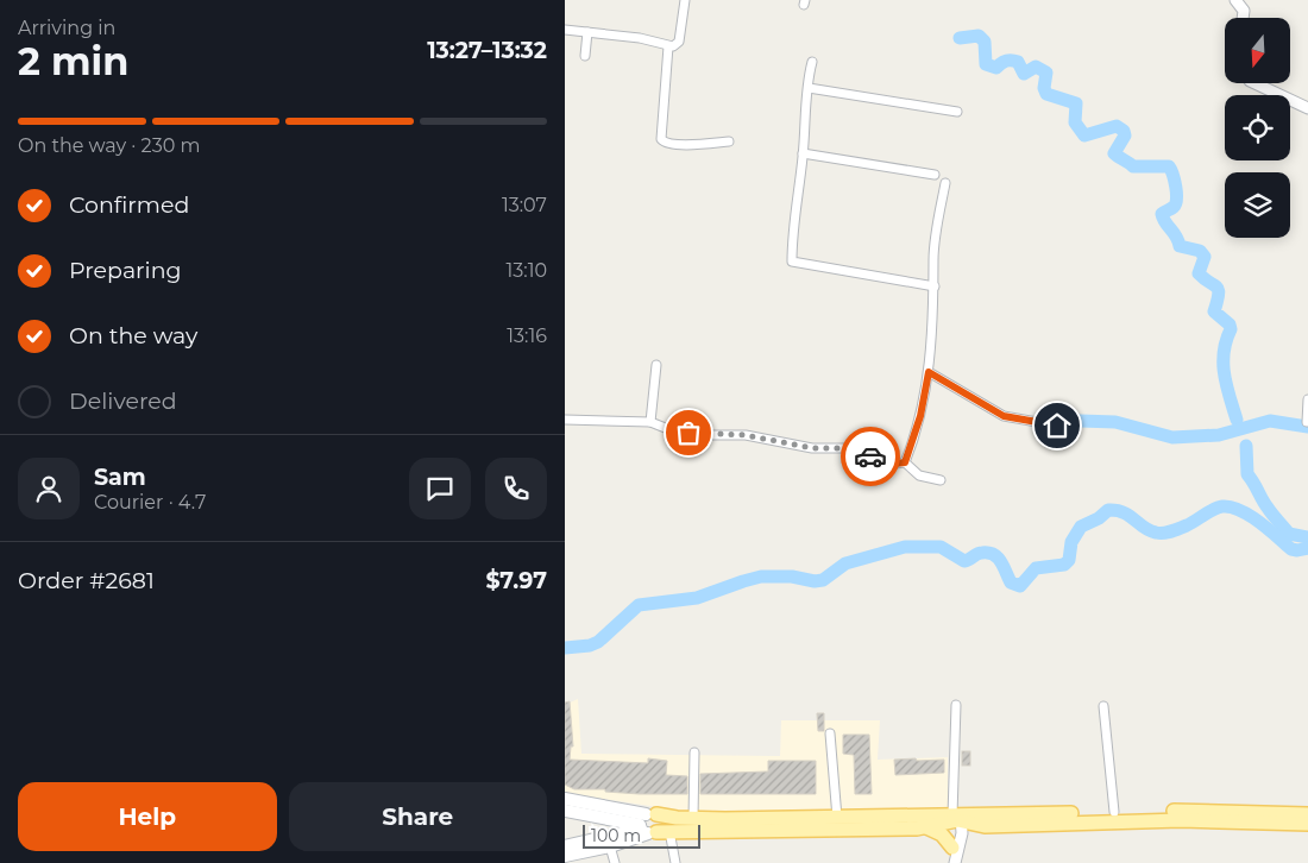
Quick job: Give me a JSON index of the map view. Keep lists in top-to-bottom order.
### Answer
{
  "scale_bar": "100 m",
  "north": "bottom",
  "page": {
    "heading": ["2 min", "Arriving in", "13:27–13:32"],
    "panel": [
      "Sam",
      "Courier · 4.7",
      "Order #2681",
      "$7.97"
    ],
    "bar": "On the way · 230 m",
    "list": [
      ["Confirmed", "13:07"],
      ["Preparing", "13:10"],
      ["On the way", "13:16"],
      "Delivered"
    ],
    "buttons": ["Help", "Share"],
    "scale": "100 m"
  }
}
